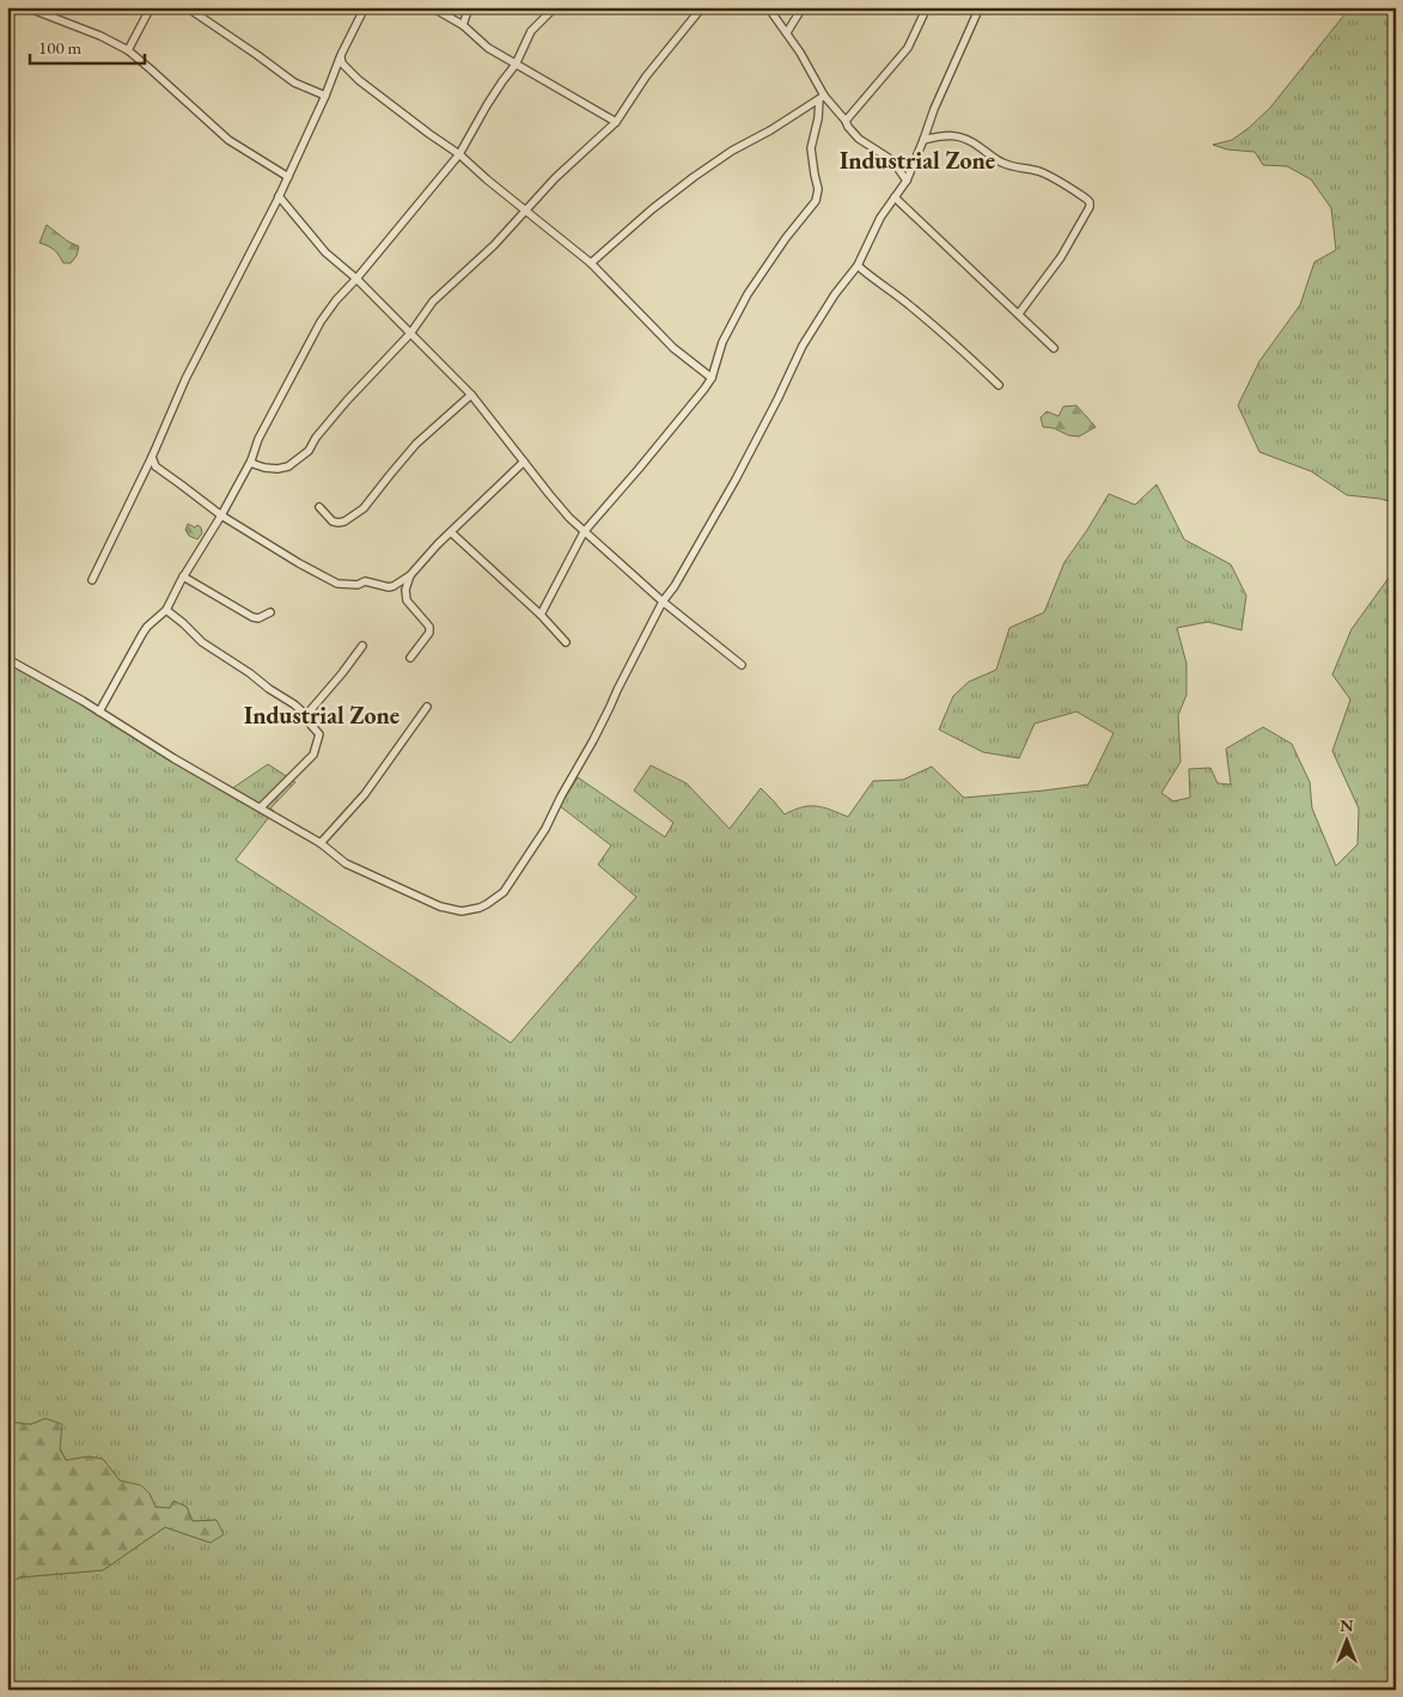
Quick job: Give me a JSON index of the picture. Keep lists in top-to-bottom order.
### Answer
{
  "districts": ["Industrial Zone", "Industrial Zone"],
  "scale_bar": "100 m",
  "north": "top"
}
